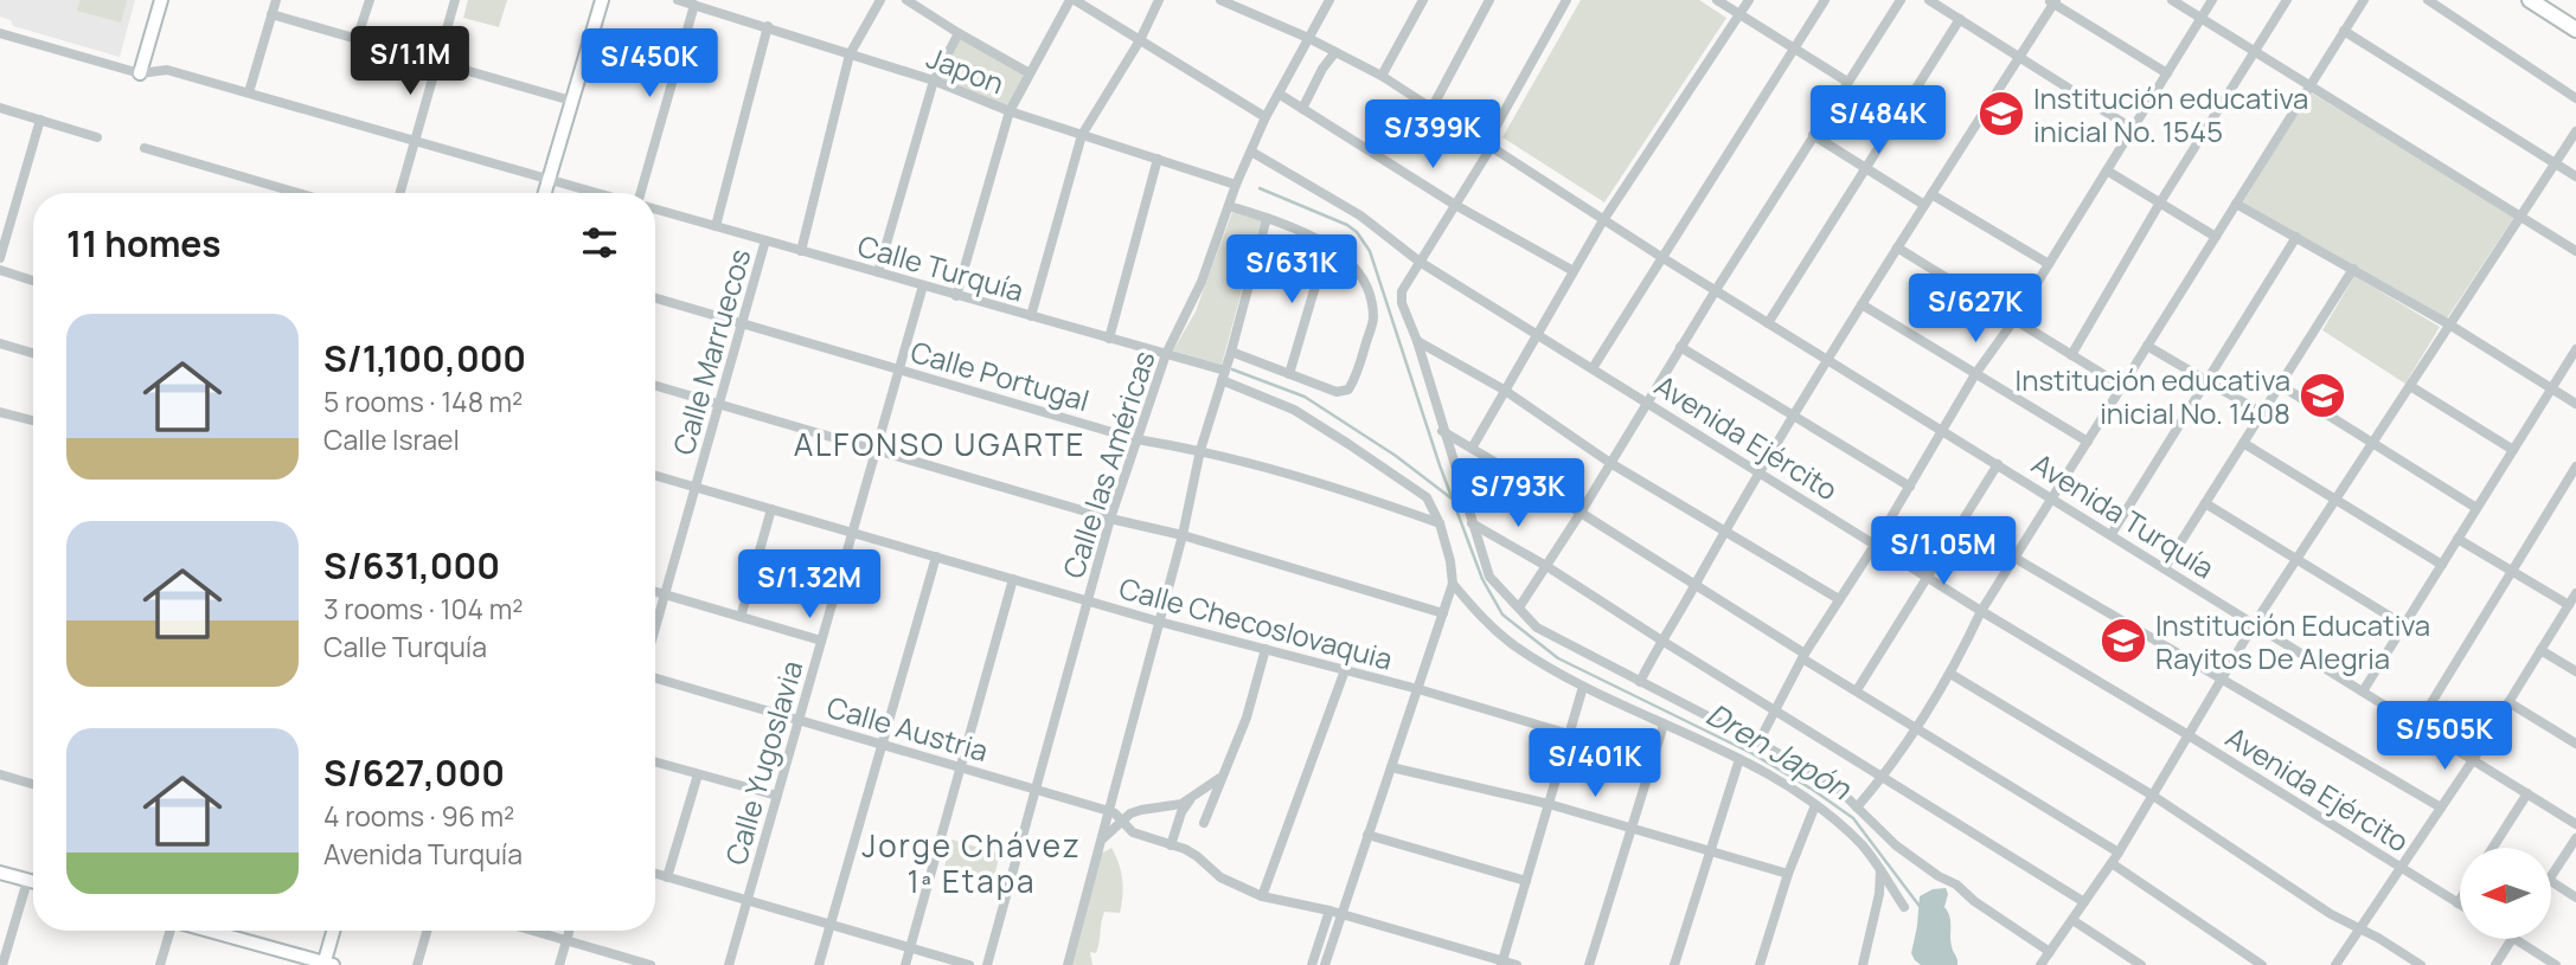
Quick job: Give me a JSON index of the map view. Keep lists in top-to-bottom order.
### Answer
{
  "streets": {
    "street": [
      "Japon",
      "Calle Turquía",
      "Calle Marruecos",
      "Calle Portugal",
      "Avenida Ejército",
      "Calle las Américas",
      "Avenida Turquía",
      "Calle Checoslovaquia",
      "Calle Austria",
      "Calle Yugoslavia"
    ]
  },
  "crossings": [
    ["Japon", "Calle las Américas"],
    ["Calle Turquía", "Calle Marruecos"],
    ["Calle Turquía", "Calle Portugal"],
    ["Calle Turquía", "Calle las Américas"],
    ["Calle Turquía", "Calle Yugoslavia"],
    ["Calle Marruecos", "Calle Portugal"],
    ["Calle Marruecos", "Calle Checoslovaquia"],
    ["Calle Portugal", "Calle las Américas"],
    ["Calle Portugal", "Calle Yugoslavia"],
    ["Avenida Ejército", "Calle las Américas"],
    ["Calle las Américas", "Avenida Turquía"],
    ["Calle las Américas", "Calle Checoslovaquia"],
    ["Calle las Américas", "Calle Austria"],
    ["Calle Checoslovaquia", "Calle Yugoslavia"],
    ["Calle Austria", "Calle Yugoslavia"]
  ],
  "districts": ["ALFONSO UGARTE", "Jorge Chávez 1ª Etapa"],
  "water": ["Dren Japón"],
  "places": {
    "school or university": ["Institución educativa inicial No. 1545", "Institución educativa inicial No. 1408", "Institución Educativa Rayitos De Alegria"]
  },
  "north": "left",
  "page": {
    "price": [
      "S/1.1M",
      "S/450K",
      "S/484K",
      "S/399K",
      "S/631K",
      "S/627K",
      "S/793K",
      "S/1.05M",
      "S/1.32M",
      "S/505K",
      "S/401K"
    ],
    "heading": "11 homes",
    "list": [
      {
        "name": "S/1,100,000",
        "note": "5 rooms · 148 m² · Calle Israel"
      },
      {
        "name": "S/631,000",
        "note": "3 rooms · 104 m² · Calle Turquía"
      },
      {
        "name": "S/627,000",
        "note": "4 rooms · 96 m² · Avenida Turquía"
      }
    ]
  }
}
